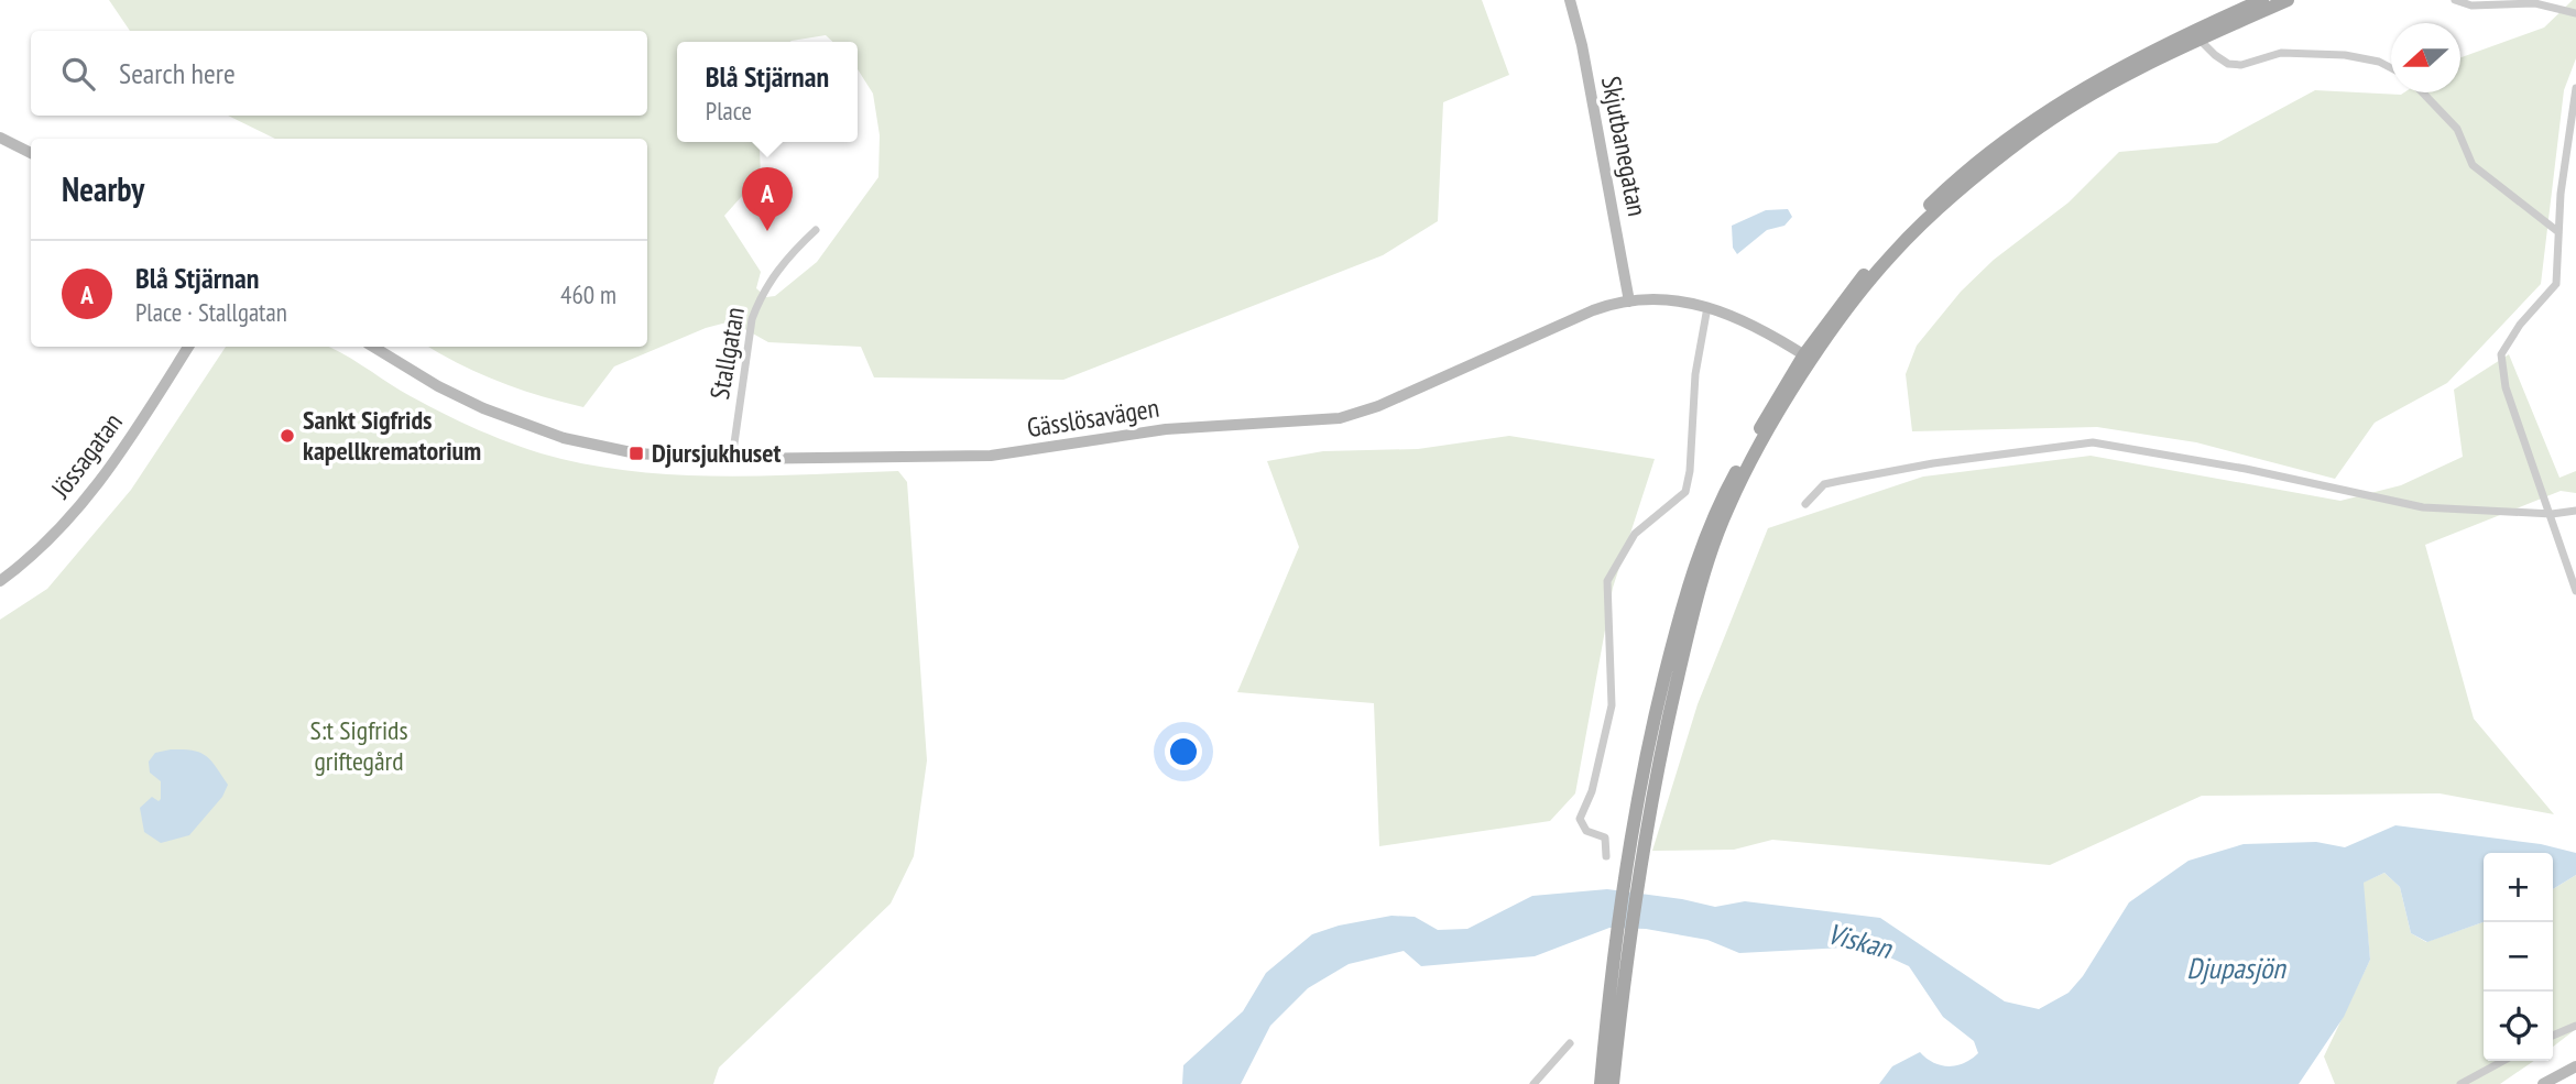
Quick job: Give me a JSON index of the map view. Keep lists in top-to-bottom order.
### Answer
{
  "streets": {
    "street": [
      "Skjutbanegatan",
      "Stallgatan",
      "Gässlösavägen",
      "Jössagatan"
    ]
  },
  "crossings": [
    ["Skjutbanegatan", "Gässlösavägen"],
    ["Stallgatan", "Gässlösavägen"]
  ],
  "water": ["Viskan", "Djupasjön"],
  "parks": ["S:t Sigfrids griftegård"],
  "places": {
    "other": ["Sankt Sigfrids kapellkrematorium"],
    "transit": ["Djursjukhuset"]
  },
  "north": "left",
  "page": {
    "search": "Search here",
    "popup": ["Blå Stjärnan", "Place"],
    "heading": "Nearby",
    "pins": "A",
    "list": [
      {
        "mark": "A",
        "name": "Blå Stjärnan",
        "note": "Place · Stallgatan",
        "value": "460 m"
      }
    ],
    "map_buttons": ["+", "−"]
  }
}
